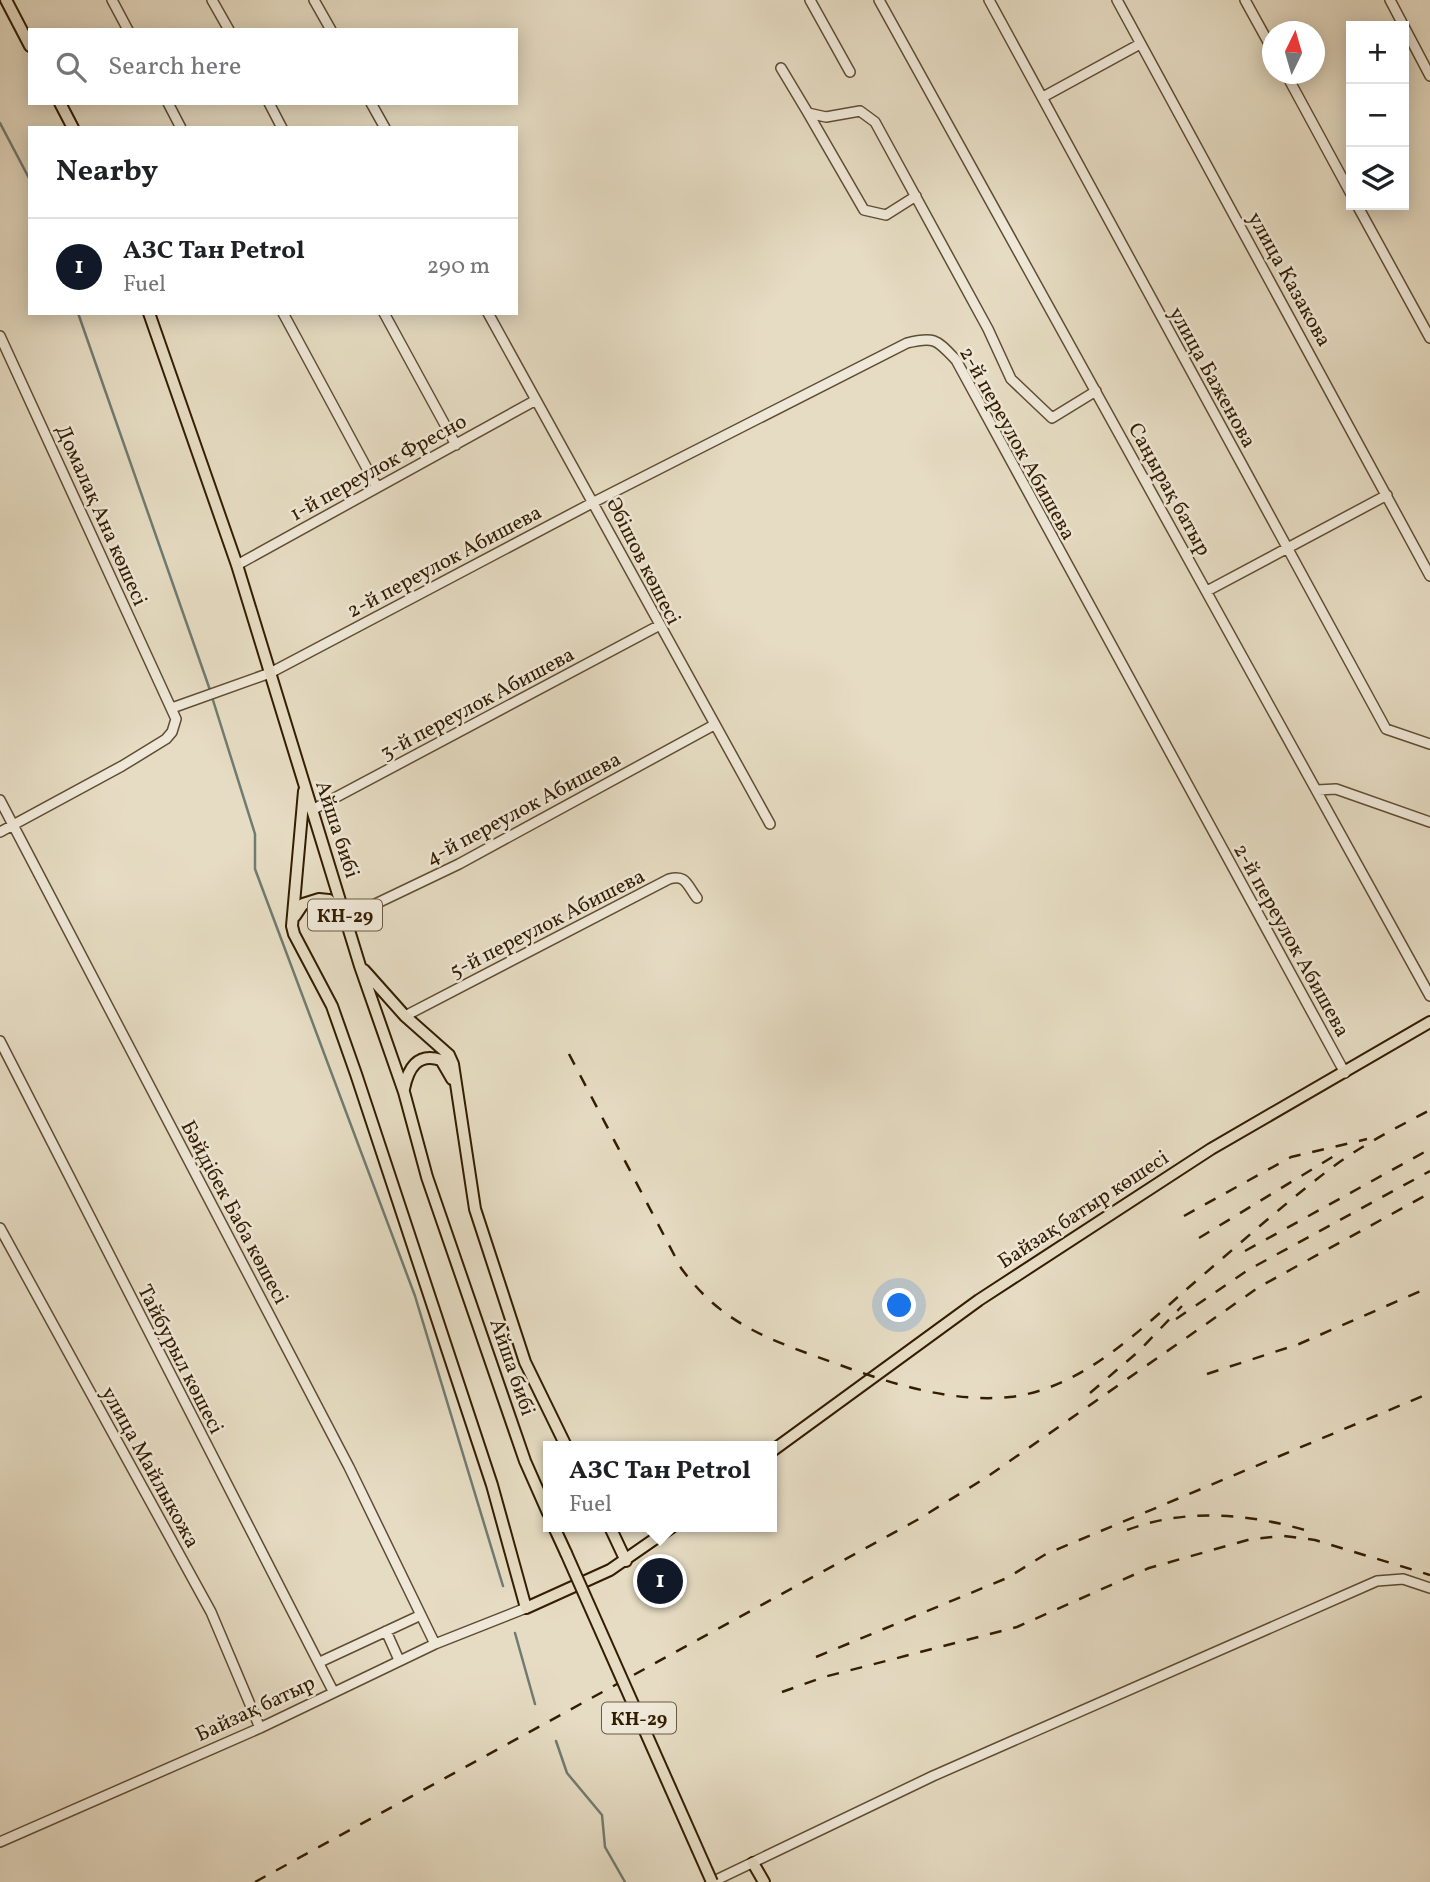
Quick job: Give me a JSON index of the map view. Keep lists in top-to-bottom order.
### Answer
{
  "streets": {
    "main road": ["Айша бибі", "КН-29", "Байзақ батыр көшесі"],
    "street": [
      "улица Казакова",
      "улица Баженова",
      "2-й переулок Абишева",
      "1-й переулок Фресно",
      "Саңырақ батыр",
      "Домалақ Ана көшесі",
      "Әбішов көшесі",
      "3-й переулок Абишева",
      "4-й переулок Абишева",
      "5-й переулок Абишева",
      "Бәйдібек Баба көшесі",
      "Тайбурыл көшесі",
      "улица Майлыкожа",
      "Байзақ батыр"
    ]
  },
  "crossings": [
    ["2-й переулок Абишева", "Домалақ Ана көшесі"],
    ["2-й переулок Абишева", "Әбішов көшесі"],
    ["2-й переулок Абишева", "Айша бибі"],
    ["2-й переулок Абишева", "Байзақ батыр көшесі"],
    ["1-й переулок Фресно", "Әбішов көшесі"],
    ["1-й переулок Фресно", "Айша бибі"],
    ["Әбішов көшесі", "3-й переулок Абишева"],
    ["Әбішов көшесі", "4-й переулок Абишева"],
    ["3-й переулок Абишева", "Айша бибі"],
    ["4-й переулок Абишева", "Айша бибі"],
    ["Бәйдібек Баба көшесі", "Байзақ батыр"],
    ["Тайбурыл көшесі", "Байзақ батыр"],
    ["улица Майлыкожа", "Байзақ батыр"]
  ],
  "north": "top",
  "page": {
    "map_buttons": ["+", "−"],
    "search": "Search here",
    "heading": "Nearby",
    "list": [
      {
        "mark": "1",
        "name": "АЗС Тан Petrol",
        "note": "Fuel",
        "value": "290 m"
      }
    ],
    "popup": ["АЗС Тан Petrol", "Fuel"],
    "pins": "1"
  }
}
